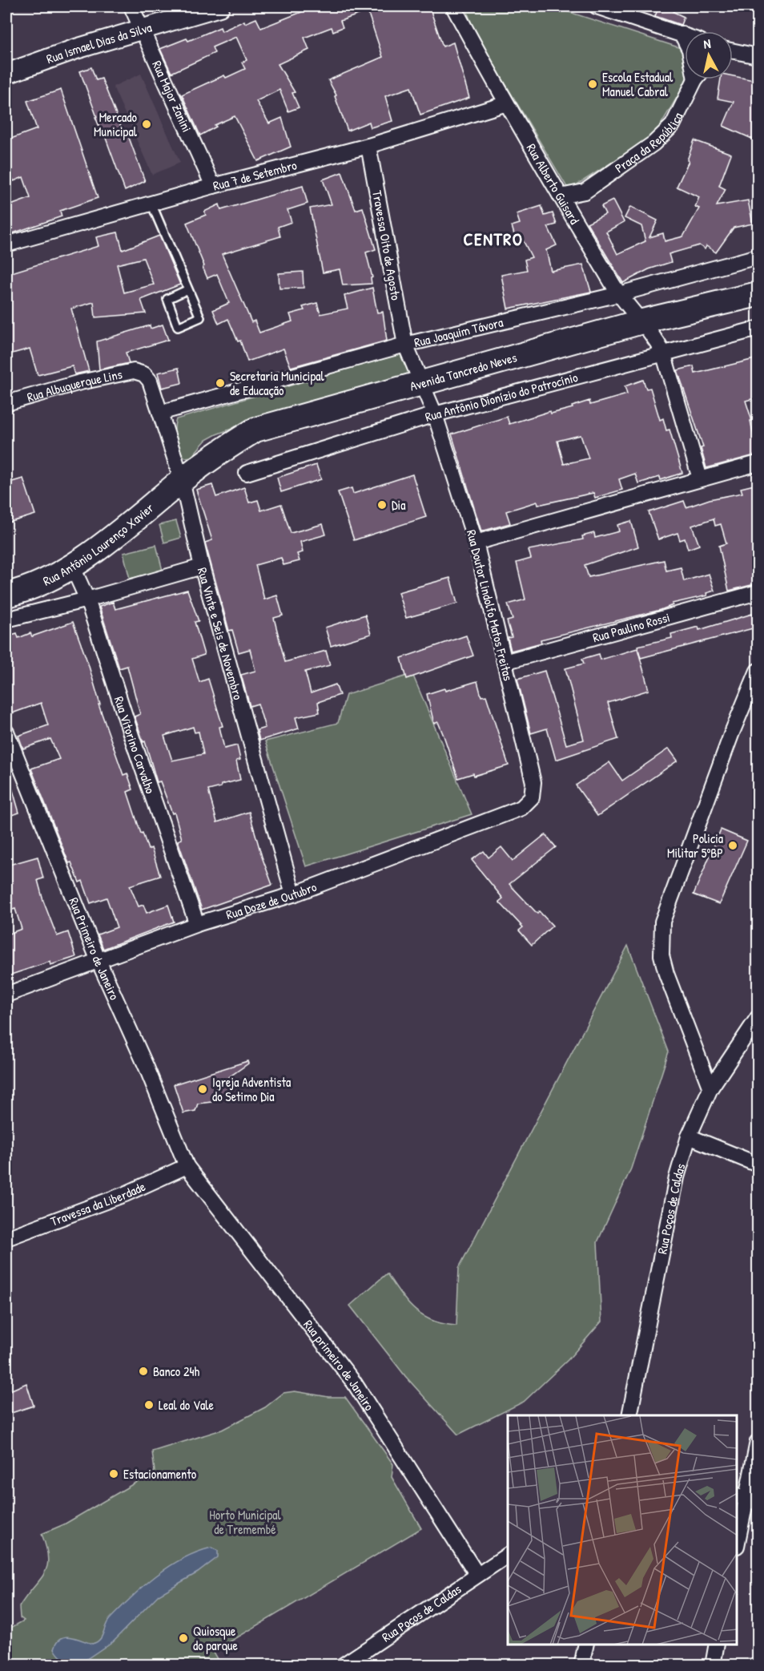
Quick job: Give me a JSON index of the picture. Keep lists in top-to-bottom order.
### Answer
{
  "streets": {
    "main road": ["Avenida Tancredo Neves", "Rua Antônio Lourenço Xavier"],
    "street": [
      "Rua Ismael Dias da Silva",
      "Rua Major Zanini",
      "Praça da República",
      "Rua 7 de Setembro",
      "Rua Alberto Guisard",
      "Travessa Oito de Agosto",
      "Rua Joaquim Távora",
      "Rua Albuquerque Lins",
      "Rua Antônio Dionízio do Patrocínio",
      "Rua Doutor Lindolfo Matos Freitas",
      "Rua Paulino Rossi",
      "Rua Vinte e Seis de Novembro",
      "Rua Vitorino Carvalho",
      "Rua Doze de Outubro",
      "Rua Primeiro de Janeiro",
      "Travessa da Liberdade",
      "Rua Poços de Caldas",
      "Rua primeiro de Janeiro"
    ]
  },
  "crossings": [
    ["Rua Ismael Dias da Silva", "Rua Major Zanini"],
    ["Rua Major Zanini", "Rua 7 de Setembro"],
    ["Praça da República", "Rua Alberto Guisard"],
    ["Rua 7 de Setembro", "Rua Alberto Guisard"],
    ["Rua 7 de Setembro", "Travessa Oito de Agosto"],
    ["Rua Alberto Guisard", "Rua Joaquim Távora"],
    ["Rua Alberto Guisard", "Avenida Tancredo Neves"],
    ["Rua Alberto Guisard", "Rua Antônio Dionízio do Patrocínio"],
    ["Travessa Oito de Agosto", "Rua Joaquim Távora"],
    ["Travessa Oito de Agosto", "Avenida Tancredo Neves"],
    ["Travessa Oito de Agosto", "Rua Doutor Lindolfo Matos Freitas"],
    ["Rua Joaquim Távora", "Rua Vinte e Seis de Novembro"],
    ["Avenida Tancredo Neves", "Rua Antônio Lourenço Xavier"],
    ["Avenida Tancredo Neves", "Rua Doutor Lindolfo Matos Freitas"],
    ["Avenida Tancredo Neves", "Rua Vinte e Seis de Novembro"],
    ["Rua Albuquerque Lins", "Rua Vinte e Seis de Novembro"],
    ["Rua Antônio Dionízio do Patrocínio", "Rua Doutor Lindolfo Matos Freitas"],
    ["Rua Antônio Lourenço Xavier", "Rua Vinte e Seis de Novembro"],
    ["Rua Antônio Lourenço Xavier", "Rua Vitorino Carvalho"],
    ["Rua Doutor Lindolfo Matos Freitas", "Rua Paulino Rossi"],
    ["Rua Doutor Lindolfo Matos Freitas", "Rua Doze de Outubro"],
    ["Rua Vinte e Seis de Novembro", "Rua Doze de Outubro"],
    ["Rua Vitorino Carvalho", "Rua Doze de Outubro"],
    ["Rua Doze de Outubro", "Rua Primeiro de Janeiro"],
    ["Rua Primeiro de Janeiro", "Travessa da Liberdade"],
    ["Rua Primeiro de Janeiro", "Rua primeiro de Janeiro"],
    ["Travessa da Liberdade", "Rua primeiro de Janeiro"],
    ["Rua Poços de Caldas", "Rua primeiro de Janeiro"]
  ],
  "districts": ["CENTRO"],
  "parks": ["Horto Municipal de Tremembé"],
  "places": [
    "Escola Estadual Manuel Cabral",
    "Mercado Municipal",
    "Secretaria Municipal de Educação",
    "Dia",
    "Policia Militar 5ºBP",
    "Igreja Adventista do Setimo Dia",
    "Banco 24h",
    "Leal do Vale",
    "Estacionamento",
    "Quiosque do parque"
  ],
  "north": "top"
}
